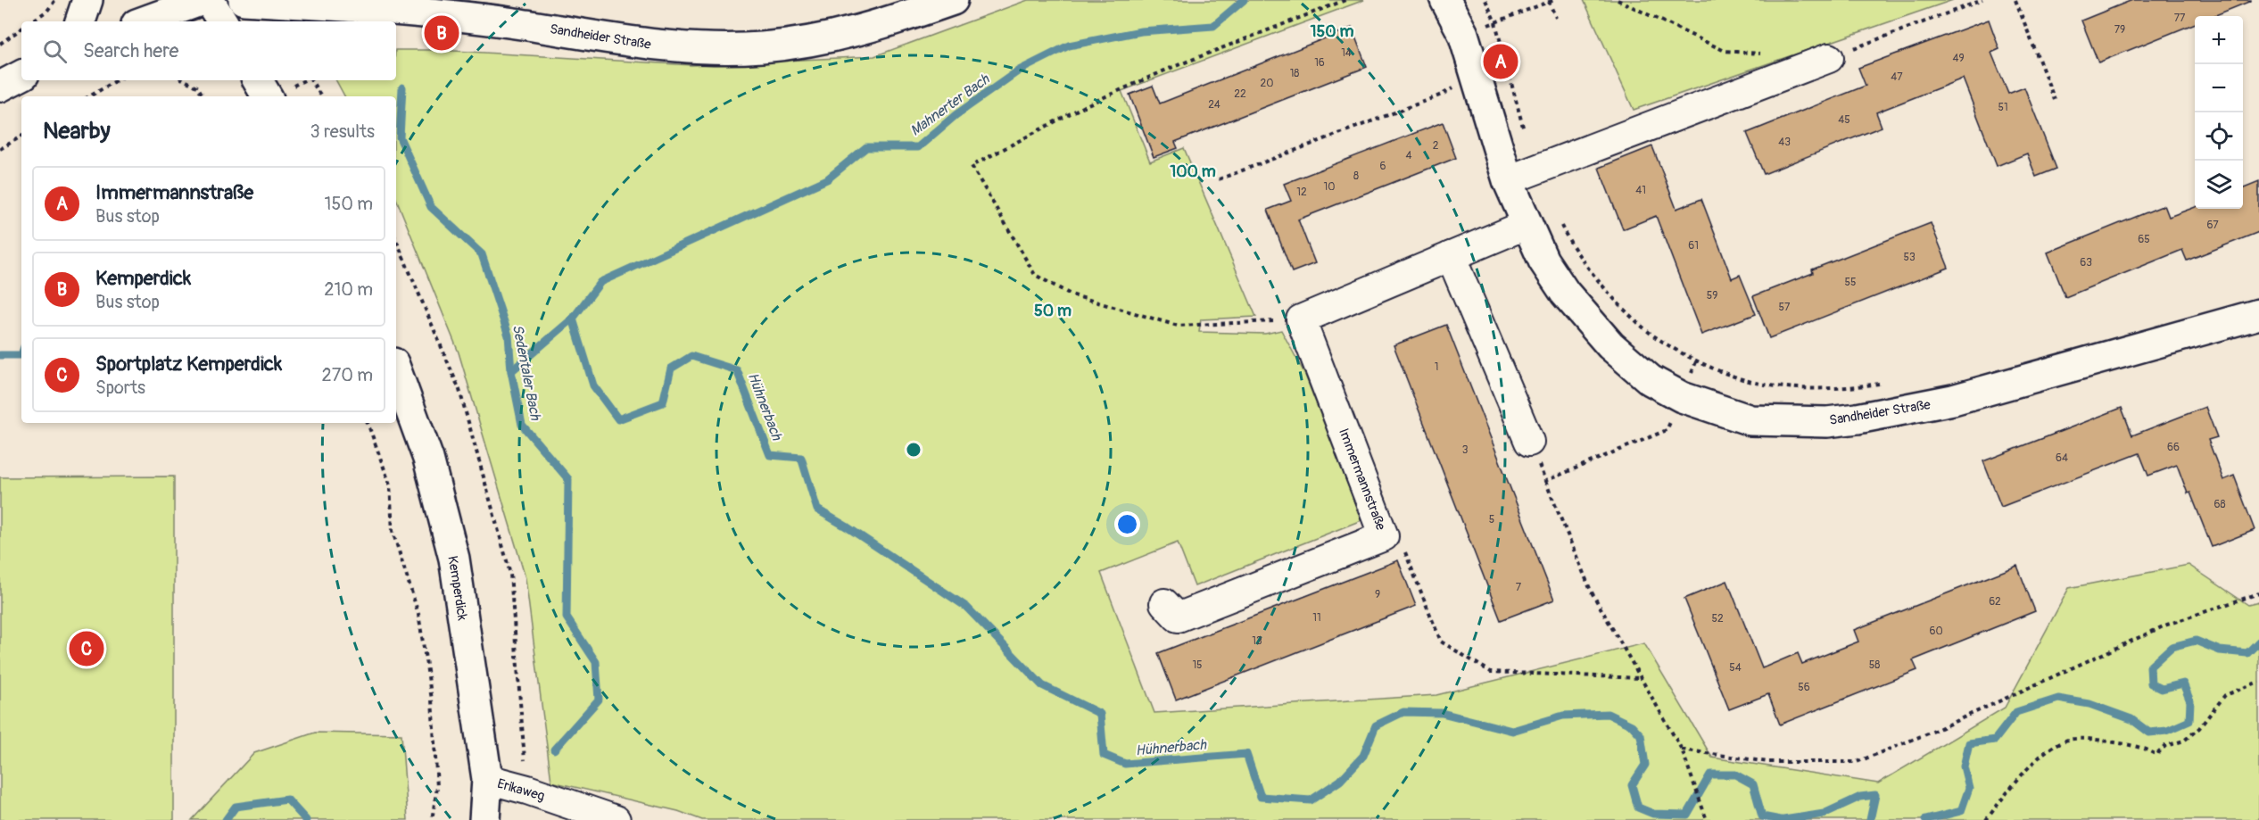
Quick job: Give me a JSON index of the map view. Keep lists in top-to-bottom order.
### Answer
{
  "streets": {
    "street": [
      "Sandheider Straße",
      "Immermannstraße",
      "Kemperdick",
      "Erikaweg"
    ]
  },
  "crossings": [
    ["Kemperdick", "Erikaweg"]
  ],
  "water": ["Mahnerter Bach", "Sedentaler Bach", "Hühnerbach"],
  "house_numbers": [
    "77",
    "79",
    "14",
    "49",
    "16",
    "18",
    "47",
    "20",
    "22",
    "24",
    "51",
    "45",
    "43",
    "2",
    "4",
    "6",
    "8",
    "10",
    "41",
    "12",
    "67",
    "65",
    "61",
    "53",
    "63",
    "55",
    "59",
    "57",
    "1",
    "66",
    "3",
    "64",
    "68",
    "5",
    "7",
    "9",
    "62",
    "11",
    "52",
    "60",
    "13",
    "15",
    "58",
    "54",
    "56"
  ],
  "page": {
    "pins": ["B", "A", "C"],
    "map_buttons": ["+", "−"],
    "search": "Search here",
    "heading": ["Nearby", "3 results"],
    "list": [
      {
        "mark": "A",
        "name": "Immermannstraße",
        "note": "Bus stop",
        "value": "150 m"
      },
      {
        "mark": "B",
        "name": "Kemperdick",
        "note": "Bus stop",
        "value": "210 m"
      },
      {
        "mark": "C",
        "name": "Sportplatz Kemperdick",
        "note": "Sports",
        "value": "270 m"
      }
    ]
  },
  "rings": ["150 m", "100 m", "50 m"]
}
